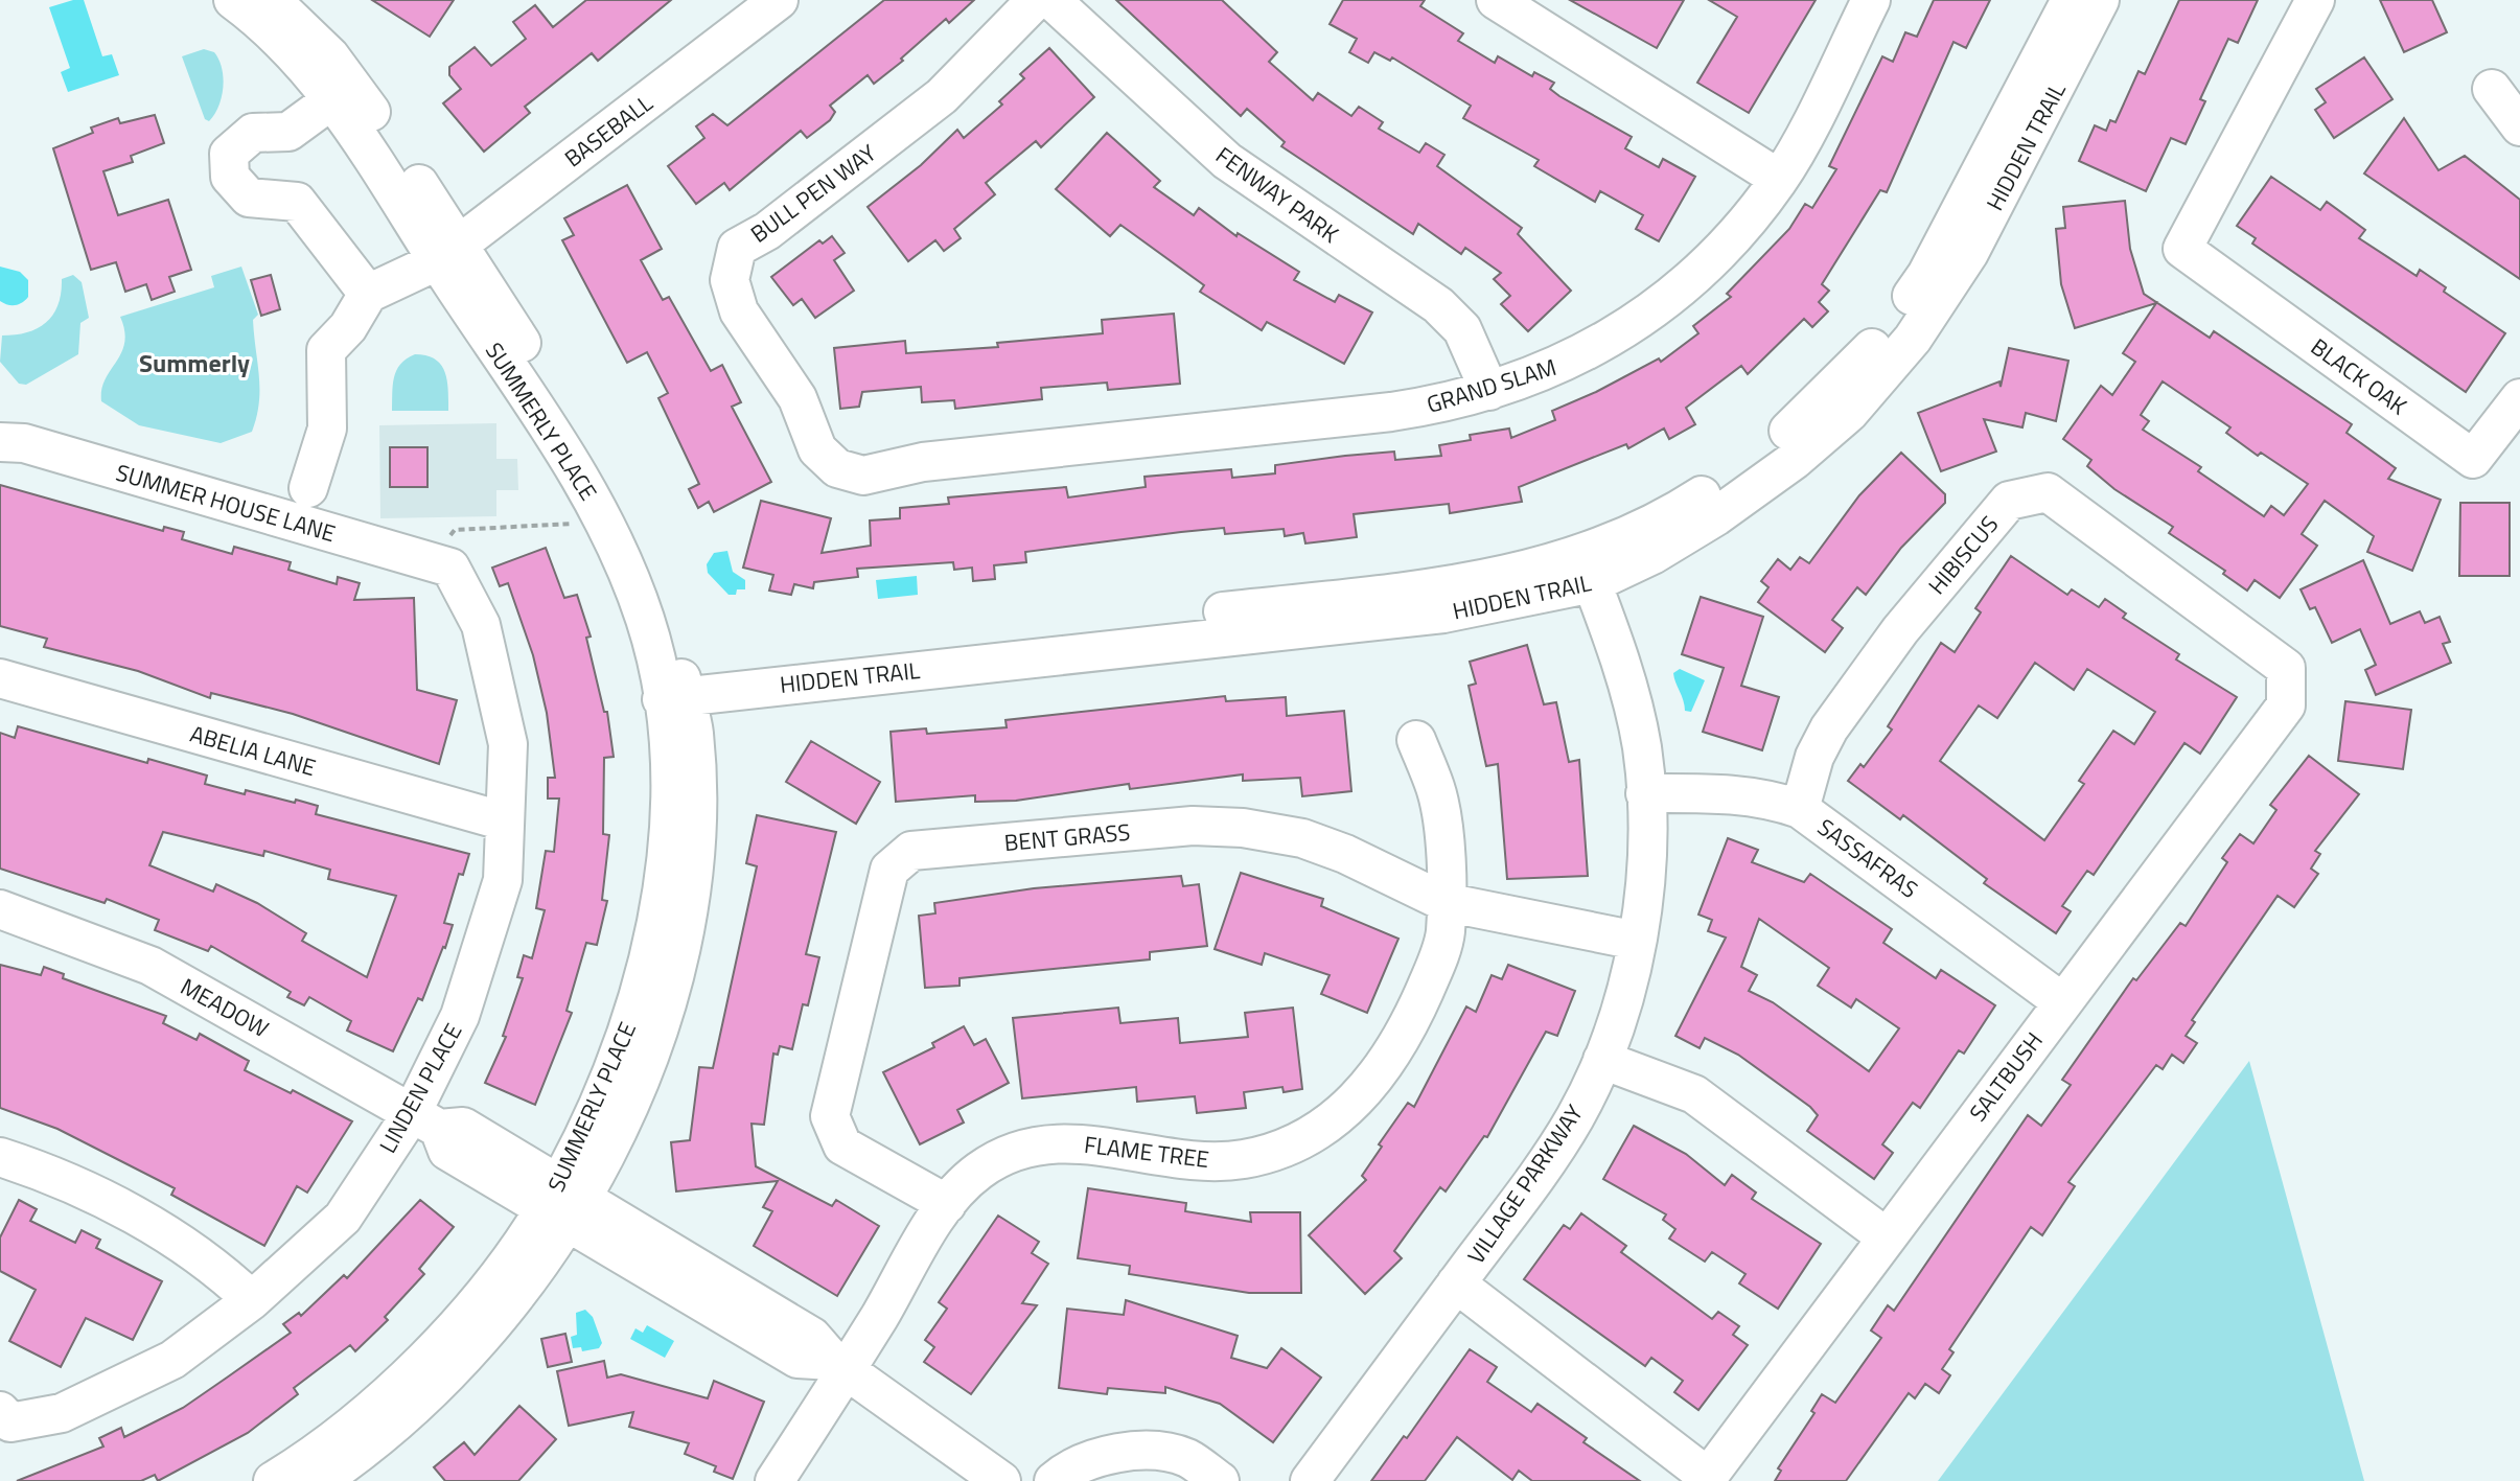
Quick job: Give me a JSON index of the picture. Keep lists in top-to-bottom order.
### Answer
{
  "streets": {
    "street": [
      "BASEBALL",
      "HIDDEN TRAIL",
      "BULL PEN WAY",
      "FENWAY PARK",
      "BLACK OAK",
      "GRAND SLAM",
      "SUMMERLY PLACE",
      "SUMMER HOUSE LANE",
      "HIBISCUS",
      "ABELIA LANE",
      "BENT GRASS",
      "SASSAFRAS",
      "MEADOW",
      "SALTBUSH",
      "LINDEN PLACE",
      "FLAME TREE",
      "VILLAGE PARKWAY"
    ]
  },
  "crossings": [
    ["BASEBALL", "SUMMERLY PLACE"],
    ["HIDDEN TRAIL", "SUMMERLY PLACE"],
    ["HIDDEN TRAIL", "VILLAGE PARKWAY"],
    ["BULL PEN WAY", "GRAND SLAM"],
    ["FENWAY PARK", "GRAND SLAM"],
    ["SUMMERLY PLACE", "MEADOW"],
    ["SUMMER HOUSE LANE", "LINDEN PLACE"],
    ["HIBISCUS", "SASSAFRAS"],
    ["HIBISCUS", "SALTBUSH"],
    ["ABELIA LANE", "LINDEN PLACE"],
    ["BENT GRASS", "FLAME TREE"],
    ["BENT GRASS", "VILLAGE PARKWAY"],
    ["SASSAFRAS", "SALTBUSH"],
    ["SASSAFRAS", "VILLAGE PARKWAY"],
    ["MEADOW", "LINDEN PLACE"],
    ["MEADOW", "FLAME TREE"]
  ],
  "districts": ["Summerly"]
}
